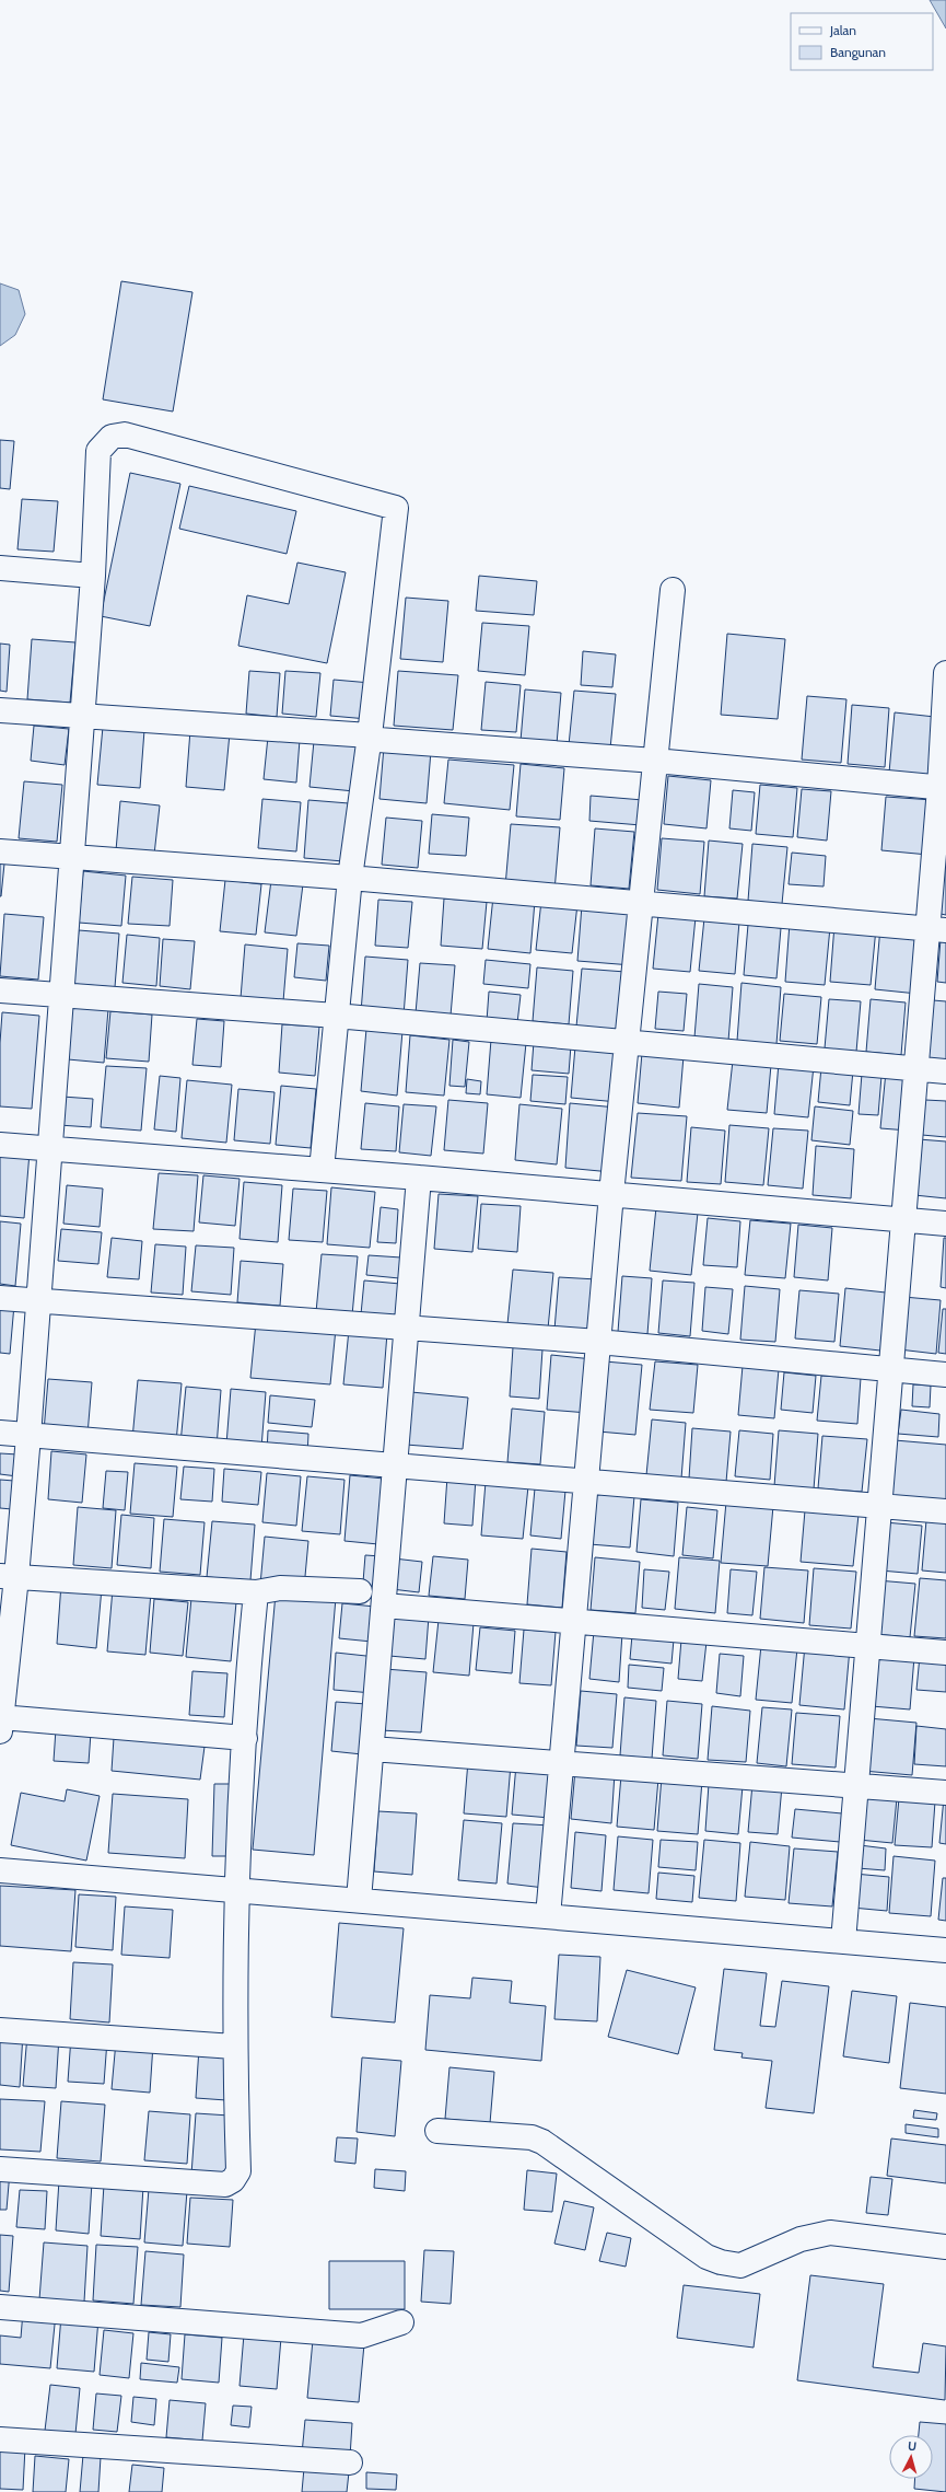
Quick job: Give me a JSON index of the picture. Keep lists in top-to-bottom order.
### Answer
{
  "legend": ["Jalan", "Bangunan"],
  "north": "top"
}
